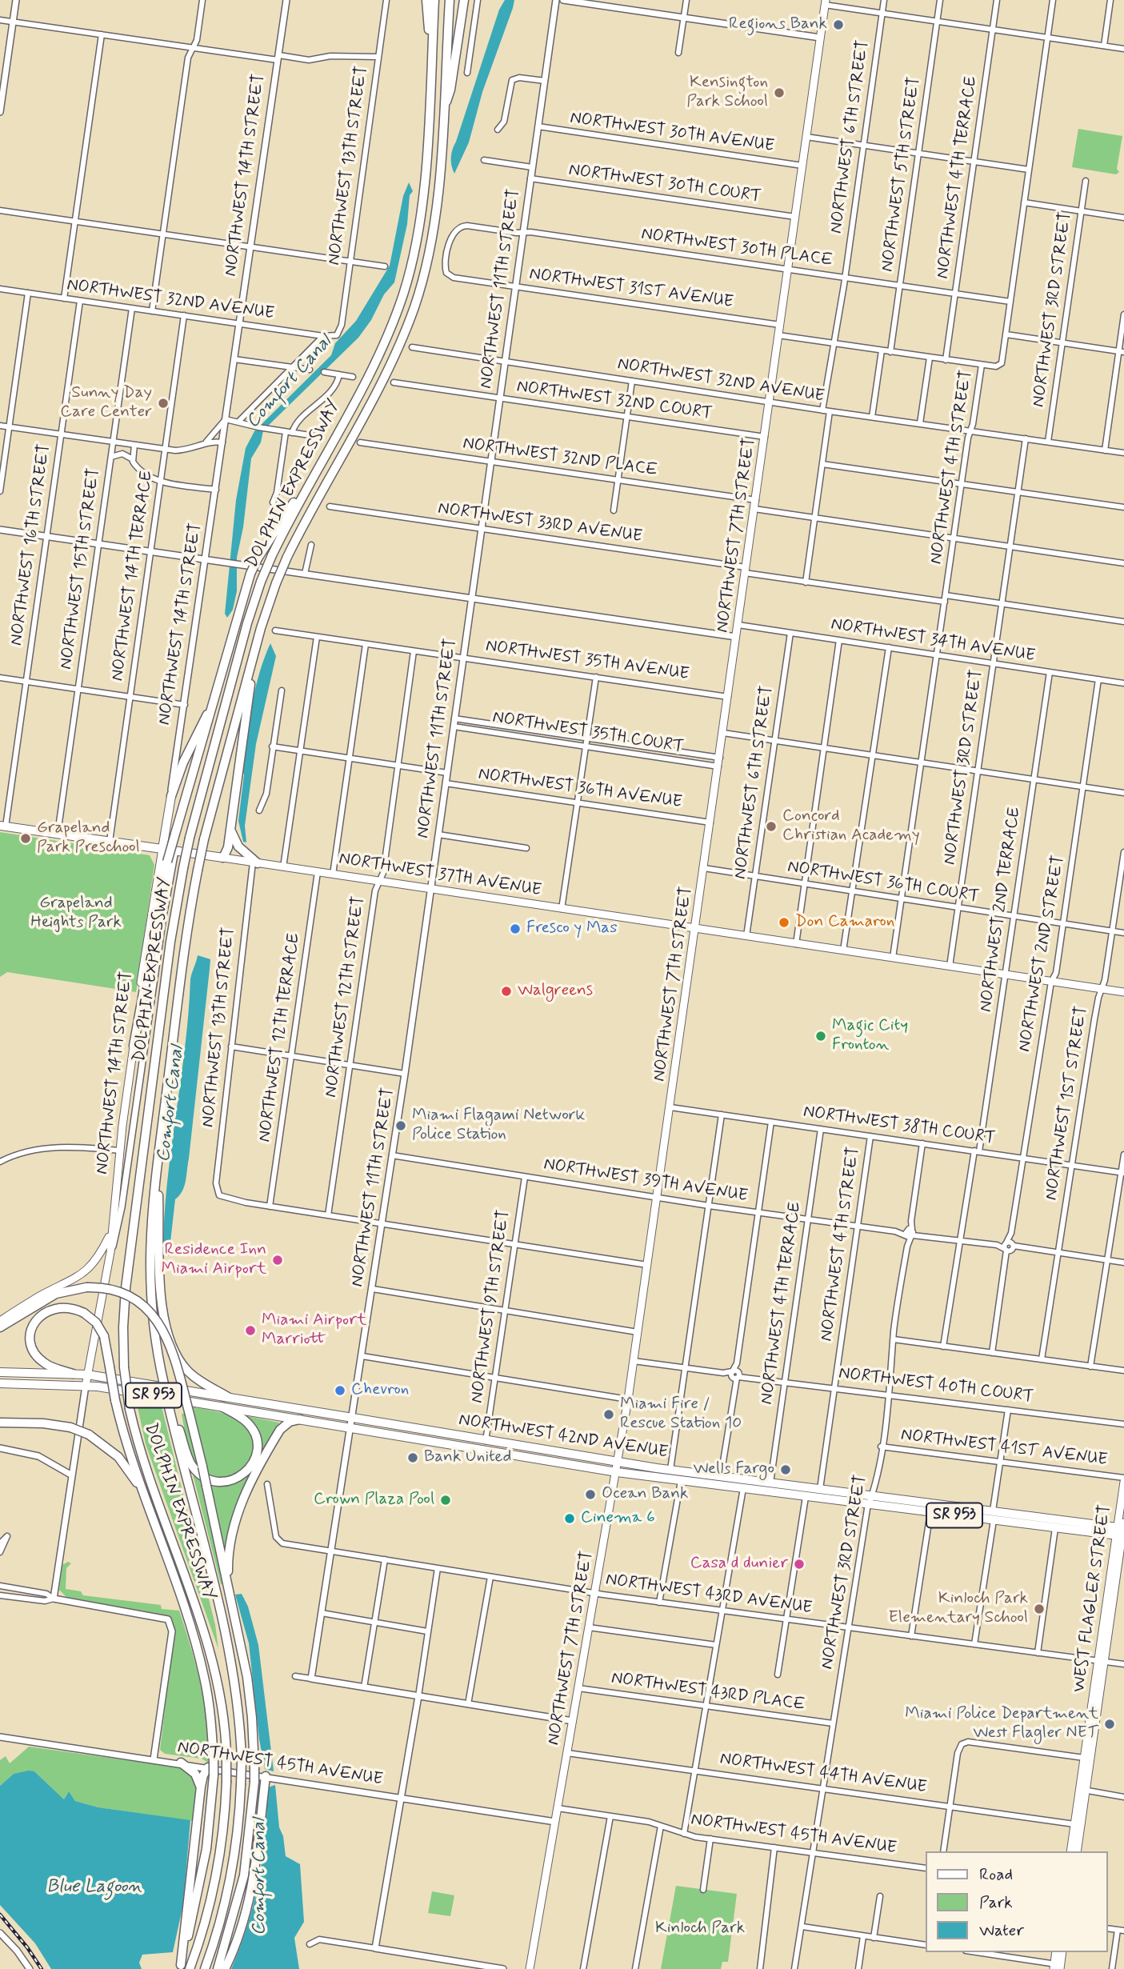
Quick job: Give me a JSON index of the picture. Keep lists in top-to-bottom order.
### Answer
{
  "streets": {
    "highway": ["DOLPHIN EXPRESSWAY"],
    "main road": [
      "NORTHWEST 14TH STREET",
      "NORTHWEST 7TH STREET",
      "NORTHWEST 37TH AVENUE",
      "SR 953",
      "NORTHWEST 42ND AVENUE",
      "WEST FLAGLER STREET"
    ],
    "street": [
      "NORTHWEST 30TH AVENUE",
      "NORTHWEST 6TH STREET",
      "NORTHWEST 13TH STREET",
      "NORTHWEST 5TH STREET",
      "NORTHWEST 4TH TERRACE",
      "NORTHWEST 30TH COURT",
      "NORTHWEST 30TH PLACE",
      "NORTHWEST 11TH STREET",
      "NORTHWEST 31ST AVENUE",
      "NORTHWEST 32ND AVENUE",
      "NORTHWEST 3RD STREET",
      "NORTHWEST 32ND COURT",
      "NORTHWEST 32ND PLACE",
      "NORTHWEST 4TH STREET",
      "NORTHWEST 33RD AVENUE",
      "NORTHWEST 16TH STREET",
      "NORTHWEST 15TH STREET",
      "NORTHWEST 14TH TERRACE",
      "NORTHWEST 34TH AVENUE",
      "NORTHWEST 35TH AVENUE",
      "NORTHWEST 35TH COURT",
      "NORTHWEST 36TH AVENUE",
      "NORTHWEST 36TH COURT",
      "NORTHWEST 2ND TERRACE",
      "NORTHWEST 2ND STREET",
      "NORTHWEST 12TH STREET",
      "NORTHWEST 12TH TERRACE",
      "NORTHWEST 1ST STREET",
      "NORTHWEST 38TH COURT",
      "NORTHWEST 39TH AVENUE",
      "NORTHWEST 9TH STREET",
      "NORTHWEST 40TH COURT",
      "NORTHWEST 41ST AVENUE",
      "NORTHWEST 43RD AVENUE",
      "NORTHWEST 43RD PLACE",
      "NORTHWEST 45TH AVENUE",
      "NORTHWEST 44TH AVENUE"
    ]
  },
  "crossings": [
    ["NORTHWEST 30TH AVENUE", "NORTHWEST 11TH STREET"],
    ["NORTHWEST 30TH AVENUE", "NORTHWEST 7TH STREET"],
    ["NORTHWEST 6TH STREET", "NORTHWEST 30TH PLACE"],
    ["NORTHWEST 6TH STREET", "NORTHWEST 32ND AVENUE"],
    ["NORTHWEST 6TH STREET", "NORTHWEST 34TH AVENUE"],
    ["NORTHWEST 6TH STREET", "NORTHWEST 37TH AVENUE"],
    ["NORTHWEST 6TH STREET", "NORTHWEST 36TH COURT"],
    ["NORTHWEST 13TH STREET", "NORTHWEST 32ND AVENUE"],
    ["NORTHWEST 13TH STREET", "NORTHWEST 37TH AVENUE"],
    ["NORTHWEST 13TH STREET", "NORTHWEST 12TH TERRACE"],
    ["NORTHWEST 5TH STREET", "NORTHWEST 30TH PLACE"],
    ["NORTHWEST 14TH STREET", "NORTHWEST 32ND AVENUE"],
    ["NORTHWEST 14TH STREET", "NORTHWEST 37TH AVENUE"],
    ["NORTHWEST 14TH STREET", "NORTHWEST 42ND AVENUE"],
    ["NORTHWEST 4TH TERRACE", "NORTHWEST 30TH PLACE"],
    ["NORTHWEST 4TH TERRACE", "NORTHWEST 38TH COURT"],
    ["NORTHWEST 4TH TERRACE", "NORTHWEST 39TH AVENUE"],
    ["NORTHWEST 4TH TERRACE", "NORTHWEST 40TH COURT"],
    ["NORTHWEST 4TH TERRACE", "NORTHWEST 42ND AVENUE"],
    ["NORTHWEST 30TH COURT", "NORTHWEST 11TH STREET"],
    ["NORTHWEST 30TH COURT", "NORTHWEST 7TH STREET"],
    ["NORTHWEST 30TH PLACE", "NORTHWEST 11TH STREET"],
    ["NORTHWEST 30TH PLACE", "NORTHWEST 31ST AVENUE"],
    ["NORTHWEST 30TH PLACE", "NORTHWEST 4TH STREET"],
    ["NORTHWEST 30TH PLACE", "NORTHWEST 7TH STREET"],
    ["NORTHWEST 11TH STREET", "NORTHWEST 31ST AVENUE"],
    ["NORTHWEST 11TH STREET", "NORTHWEST 32ND AVENUE"],
    ["NORTHWEST 11TH STREET", "NORTHWEST 32ND COURT"],
    ["NORTHWEST 11TH STREET", "NORTHWEST 32ND PLACE"],
    ["NORTHWEST 11TH STREET", "NORTHWEST 33RD AVENUE"],
    ["NORTHWEST 11TH STREET", "NORTHWEST 35TH AVENUE"],
    ["NORTHWEST 11TH STREET", "NORTHWEST 35TH COURT"],
    ["NORTHWEST 11TH STREET", "NORTHWEST 36TH AVENUE"],
    ["NORTHWEST 11TH STREET", "NORTHWEST 37TH AVENUE"],
    ["NORTHWEST 11TH STREET", "NORTHWEST 39TH AVENUE"],
    ["NORTHWEST 11TH STREET", "NORTHWEST 42ND AVENUE"],
    ["NORTHWEST 11TH STREET", "NORTHWEST 43RD AVENUE"],
    ["NORTHWEST 31ST AVENUE", "NORTHWEST 7TH STREET"],
    ["NORTHWEST 32ND AVENUE", "NORTHWEST 3RD STREET"],
    ["NORTHWEST 32ND AVENUE", "NORTHWEST 4TH STREET"],
    ["NORTHWEST 32ND AVENUE", "NORTHWEST 7TH STREET"],
    ["NORTHWEST 32ND AVENUE", "NORTHWEST 16TH STREET"],
    ["NORTHWEST 32ND AVENUE", "NORTHWEST 15TH STREET"],
    ["NORTHWEST 32ND AVENUE", "NORTHWEST 14TH TERRACE"],
    ["NORTHWEST 3RD STREET", "NORTHWEST 34TH AVENUE"],
    ["NORTHWEST 3RD STREET", "NORTHWEST 36TH COURT"],
    ["NORTHWEST 3RD STREET", "NORTHWEST 38TH COURT"],
    ["NORTHWEST 3RD STREET", "NORTHWEST 39TH AVENUE"],
    ["NORTHWEST 3RD STREET", "NORTHWEST 40TH COURT"],
    ["NORTHWEST 3RD STREET", "NORTHWEST 42ND AVENUE"],
    ["NORTHWEST 3RD STREET", "NORTHWEST 41ST AVENUE"],
    ["NORTHWEST 3RD STREET", "NORTHWEST 43RD AVENUE"],
    ["NORTHWEST 3RD STREET", "NORTHWEST 43RD PLACE"],
    ["NORTHWEST 3RD STREET", "NORTHWEST 45TH AVENUE"],
    ["NORTHWEST 3RD STREET", "NORTHWEST 44TH AVENUE"],
    ["NORTHWEST 32ND COURT", "NORTHWEST 7TH STREET"],
    ["NORTHWEST 32ND PLACE", "NORTHWEST 7TH STREET"],
    ["NORTHWEST 4TH STREET", "NORTHWEST 33RD AVENUE"],
    ["NORTHWEST 4TH STREET", "NORTHWEST 34TH AVENUE"],
    ["NORTHWEST 4TH STREET", "NORTHWEST 37TH AVENUE"],
    ["NORTHWEST 4TH STREET", "NORTHWEST 36TH COURT"],
    ["NORTHWEST 4TH STREET", "NORTHWEST 38TH COURT"],
    ["NORTHWEST 4TH STREET", "NORTHWEST 39TH AVENUE"],
    ["NORTHWEST 4TH STREET", "NORTHWEST 40TH COURT"],
    ["NORTHWEST 4TH STREET", "NORTHWEST 42ND AVENUE"],
    ["NORTHWEST 33RD AVENUE", "NORTHWEST 7TH STREET"],
    ["NORTHWEST 7TH STREET", "NORTHWEST 34TH AVENUE"],
    ["NORTHWEST 7TH STREET", "NORTHWEST 35TH AVENUE"],
    ["NORTHWEST 7TH STREET", "NORTHWEST 35TH COURT"],
    ["NORTHWEST 7TH STREET", "NORTHWEST 36TH AVENUE"],
    ["NORTHWEST 7TH STREET", "NORTHWEST 37TH AVENUE"],
    ["NORTHWEST 7TH STREET", "NORTHWEST 36TH COURT"],
    ["NORTHWEST 7TH STREET", "NORTHWEST 38TH COURT"],
    ["NORTHWEST 7TH STREET", "NORTHWEST 39TH AVENUE"],
    ["NORTHWEST 7TH STREET", "NORTHWEST 40TH COURT"],
    ["NORTHWEST 7TH STREET", "NORTHWEST 42ND AVENUE"],
    ["NORTHWEST 7TH STREET", "NORTHWEST 43RD AVENUE"],
    ["NORTHWEST 7TH STREET", "NORTHWEST 43RD PLACE"],
    ["NORTHWEST 7TH STREET", "NORTHWEST 45TH AVENUE"],
    ["NORTHWEST 7TH STREET", "NORTHWEST 44TH AVENUE"],
    ["NORTHWEST 16TH STREET", "NORTHWEST 37TH AVENUE"],
    ["NORTHWEST 15TH STREET", "NORTHWEST 37TH AVENUE"],
    ["NORTHWEST 14TH TERRACE", "NORTHWEST 37TH AVENUE"],
    ["NORTHWEST 34TH AVENUE", "NORTHWEST 2ND TERRACE"],
    ["NORTHWEST 34TH AVENUE", "NORTHWEST 2ND STREET"],
    ["NORTHWEST 35TH AVENUE", "NORTHWEST 12TH STREET"],
    ["NORTHWEST 37TH AVENUE", "NORTHWEST 12TH STREET"],
    ["NORTHWEST 37TH AVENUE", "NORTHWEST 12TH TERRACE"],
    ["NORTHWEST 36TH COURT", "NORTHWEST 2ND TERRACE"],
    ["NORTHWEST 36TH COURT", "NORTHWEST 2ND STREET"],
    ["NORTHWEST 36TH COURT", "NORTHWEST 1ST STREET"],
    ["NORTHWEST 2ND TERRACE", "NORTHWEST 38TH COURT"],
    ["NORTHWEST 2ND TERRACE", "NORTHWEST 39TH AVENUE"],
    ["NORTHWEST 2ND STREET", "NORTHWEST 38TH COURT"],
    ["NORTHWEST 2ND STREET", "NORTHWEST 39TH AVENUE"],
    ["NORTHWEST 1ST STREET", "NORTHWEST 38TH COURT"],
    ["NORTHWEST 1ST STREET", "NORTHWEST 39TH AVENUE"],
    ["NORTHWEST 39TH AVENUE", "NORTHWEST 9TH STREET"],
    ["NORTHWEST 9TH STREET", "NORTHWEST 42ND AVENUE"],
    ["NORTHWEST 42ND AVENUE", "WEST FLAGLER STREET"],
    ["NORTHWEST 41ST AVENUE", "WEST FLAGLER STREET"],
    ["NORTHWEST 43RD AVENUE", "WEST FLAGLER STREET"],
    ["WEST FLAGLER STREET", "NORTHWEST 44TH AVENUE"]
  ],
  "water": ["Comfort Canal", "Blue Lagoon"],
  "parks": ["Grapeland Heights Park", "Kinloch Park"],
  "places": [
    "Regions Bank",
    "Kensington Park School",
    "Sunny Day Care Center",
    "Concord Christian Academy",
    "Grapeland Park Preschool",
    "Don Camaron",
    "Fresco y Mas",
    "Walgreens",
    "Magic City Fronton",
    "Miami Flagami Network Police Station",
    "Residence Inn Miami Airport",
    "Miami Airport Marriott",
    "Chevron",
    "Miami Fire / Rescue Station 10",
    "Bank United",
    "Wells Fargo",
    "Ocean Bank",
    "Crown Plaza Pool",
    "Cinema 6",
    "Casa d dunier",
    "Kinloch Park Elementary School",
    "Miami Police Department West Flagler NET"
  ],
  "legend": ["Road", "Park", "Water"]
}
